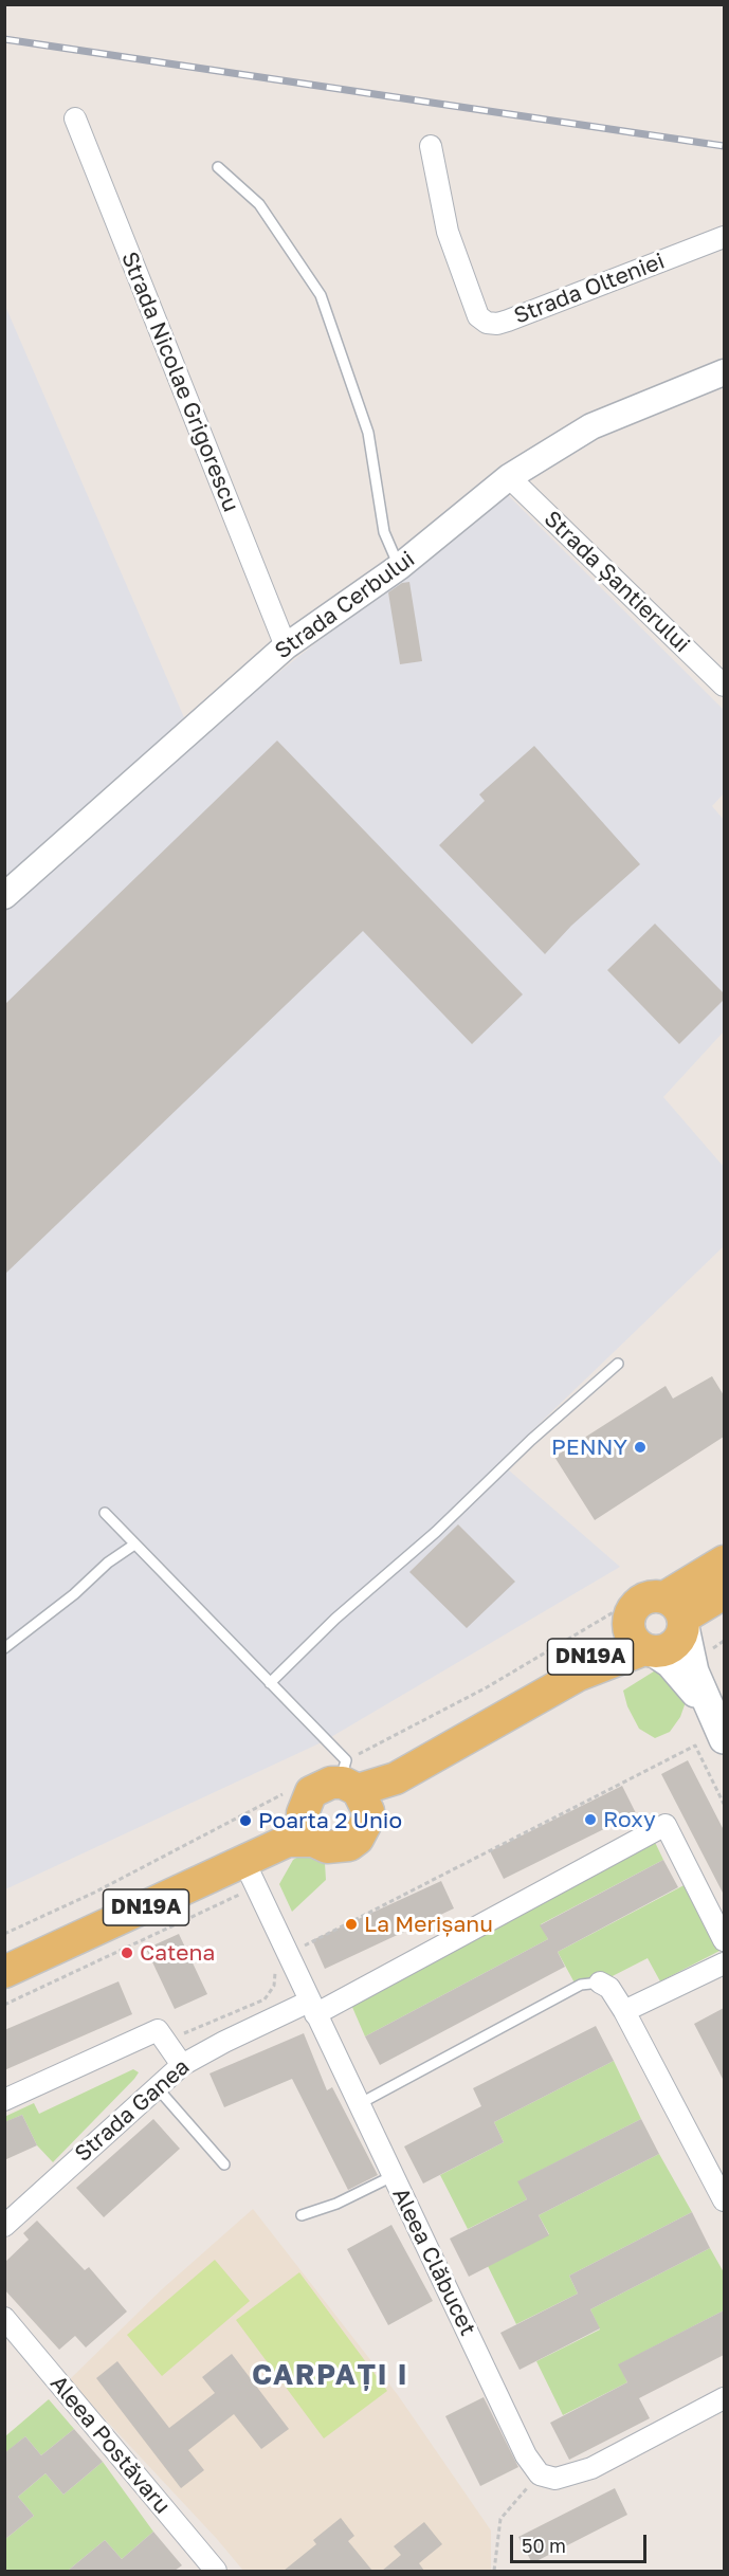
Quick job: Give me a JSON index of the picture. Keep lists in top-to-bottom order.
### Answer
{
  "streets": {
    "main road": ["DN19A"],
    "street": [
      "Strada Olteniei",
      "Strada Nicolae Grigorescu",
      "Strada Șantierului",
      "Strada Cerbului",
      "Strada Ganea",
      "Aleea Clăbucet",
      "Aleea Postăvaru"
    ]
  },
  "crossings": [
    ["Strada Nicolae Grigorescu", "Strada Cerbului"],
    ["Strada Șantierului", "Strada Cerbului"],
    ["DN19A", "Aleea Clăbucet"],
    ["Strada Ganea", "Aleea Clăbucet"]
  ],
  "districts": ["CARPAȚI I"],
  "places": [
    "PENNY",
    "Roxy",
    "Poarta 2 Unio",
    "La Merișanu",
    "Catena"
  ],
  "scale_bar": "50 m"
}
